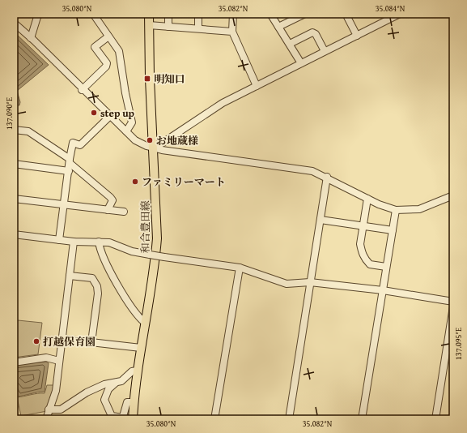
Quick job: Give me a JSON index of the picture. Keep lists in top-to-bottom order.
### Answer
{
  "streets": {
    "main road": ["和合豊田線"]
  },
  "places": {
    "transit": ["明知口"],
    "other": [
      "step up",
      "お地蔵様",
      "ファミリーマート",
      "打越保育園"
    ]
  },
  "coordinates": [
    "35.080°N",
    "35.082°N",
    "35.084°N",
    "137.090°E",
    "137.095°E"
  ]
}
